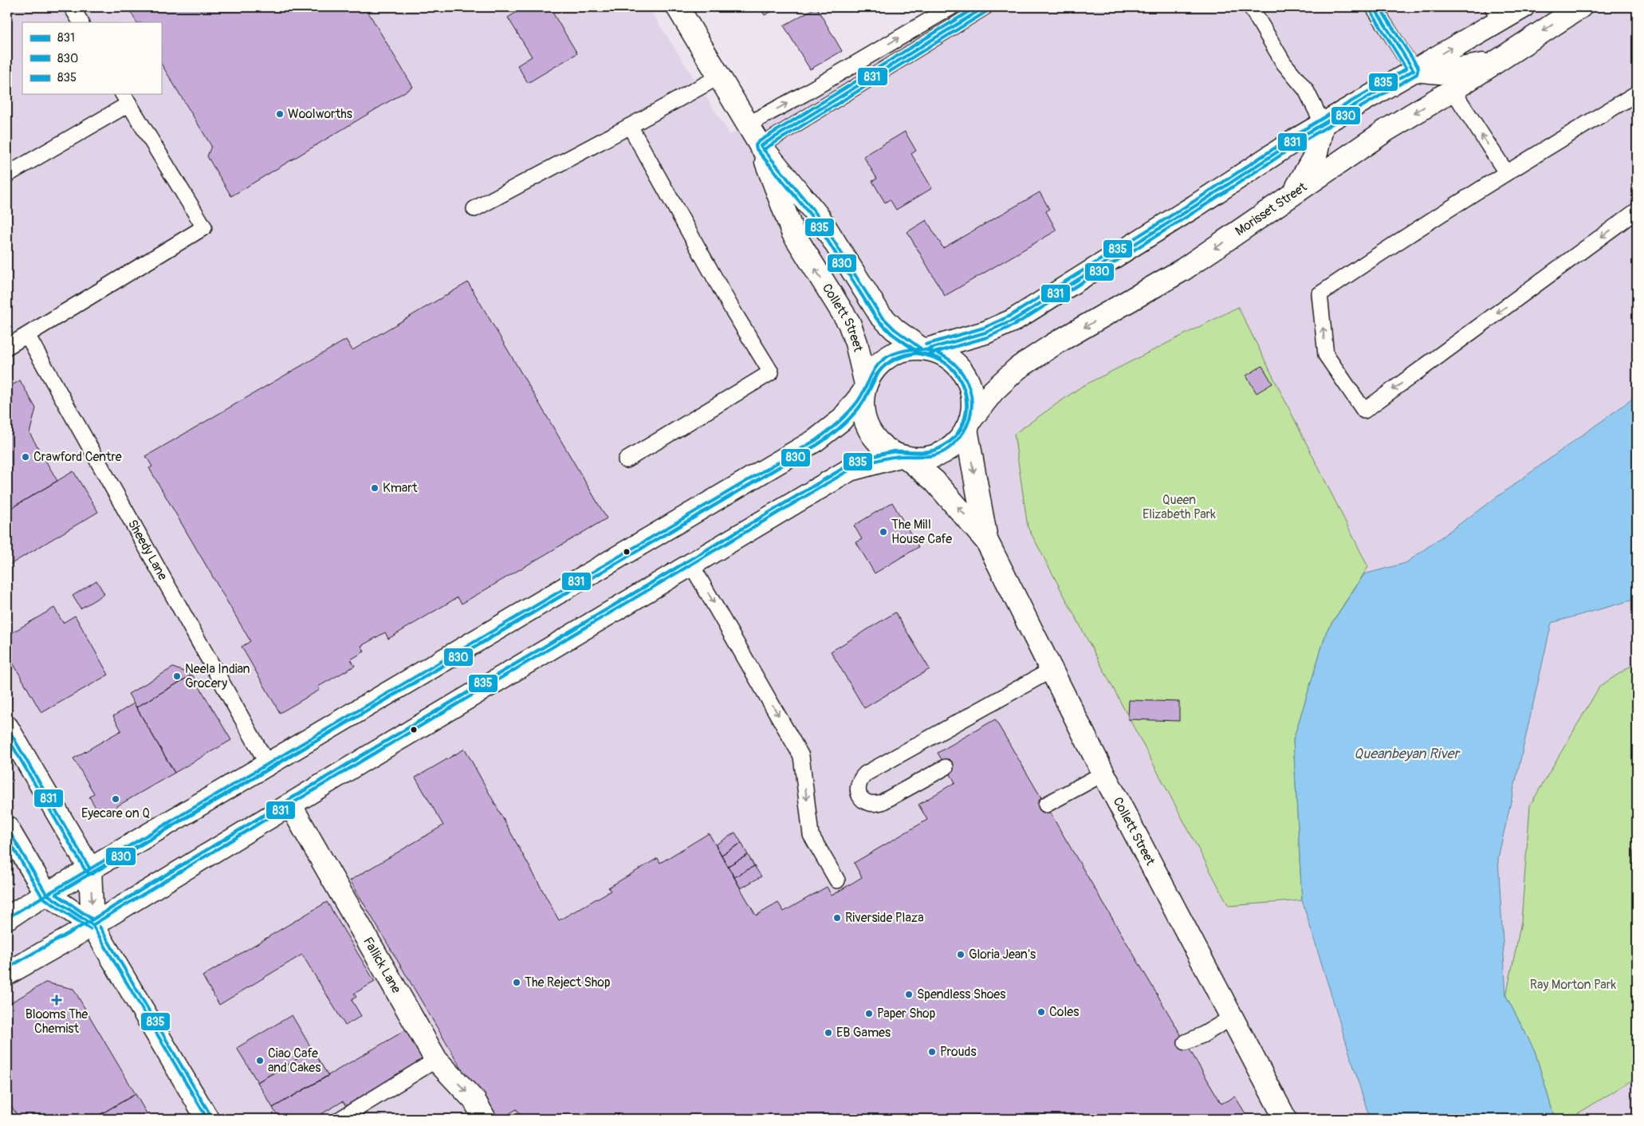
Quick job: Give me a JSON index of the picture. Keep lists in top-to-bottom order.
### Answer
{
  "streets": {
    "street": ["Morisset Street", "Collett Street", "Fallick Lane"],
    "lane": ["Sheedy Lane"]
  },
  "crossings": [
    ["Morisset Street", "Collett Street"]
  ],
  "water": ["Queanbeyan River"],
  "parks": ["Queen Elizabeth Park", "Ray Morton Park"],
  "places": {
    "other": [
      "Woolworths",
      "Crawford Centre",
      "Kmart",
      "The Mill House Cafe",
      "Neela Indian Grocery",
      "Eyecare on Q",
      "Riverside Plaza",
      "Gloria Jean's",
      "The Reject Shop",
      "Spendless Shoes",
      "Coles",
      "Paper Shop",
      "EB Games",
      "Prouds",
      "Ciao Cafe and Cakes"
    ],
    "health": ["Blooms The Chemist"]
  },
  "lines": ["transit line 831", "transit line 830", "transit line 835"],
  "legend": ["831", "830", "835"]
}
